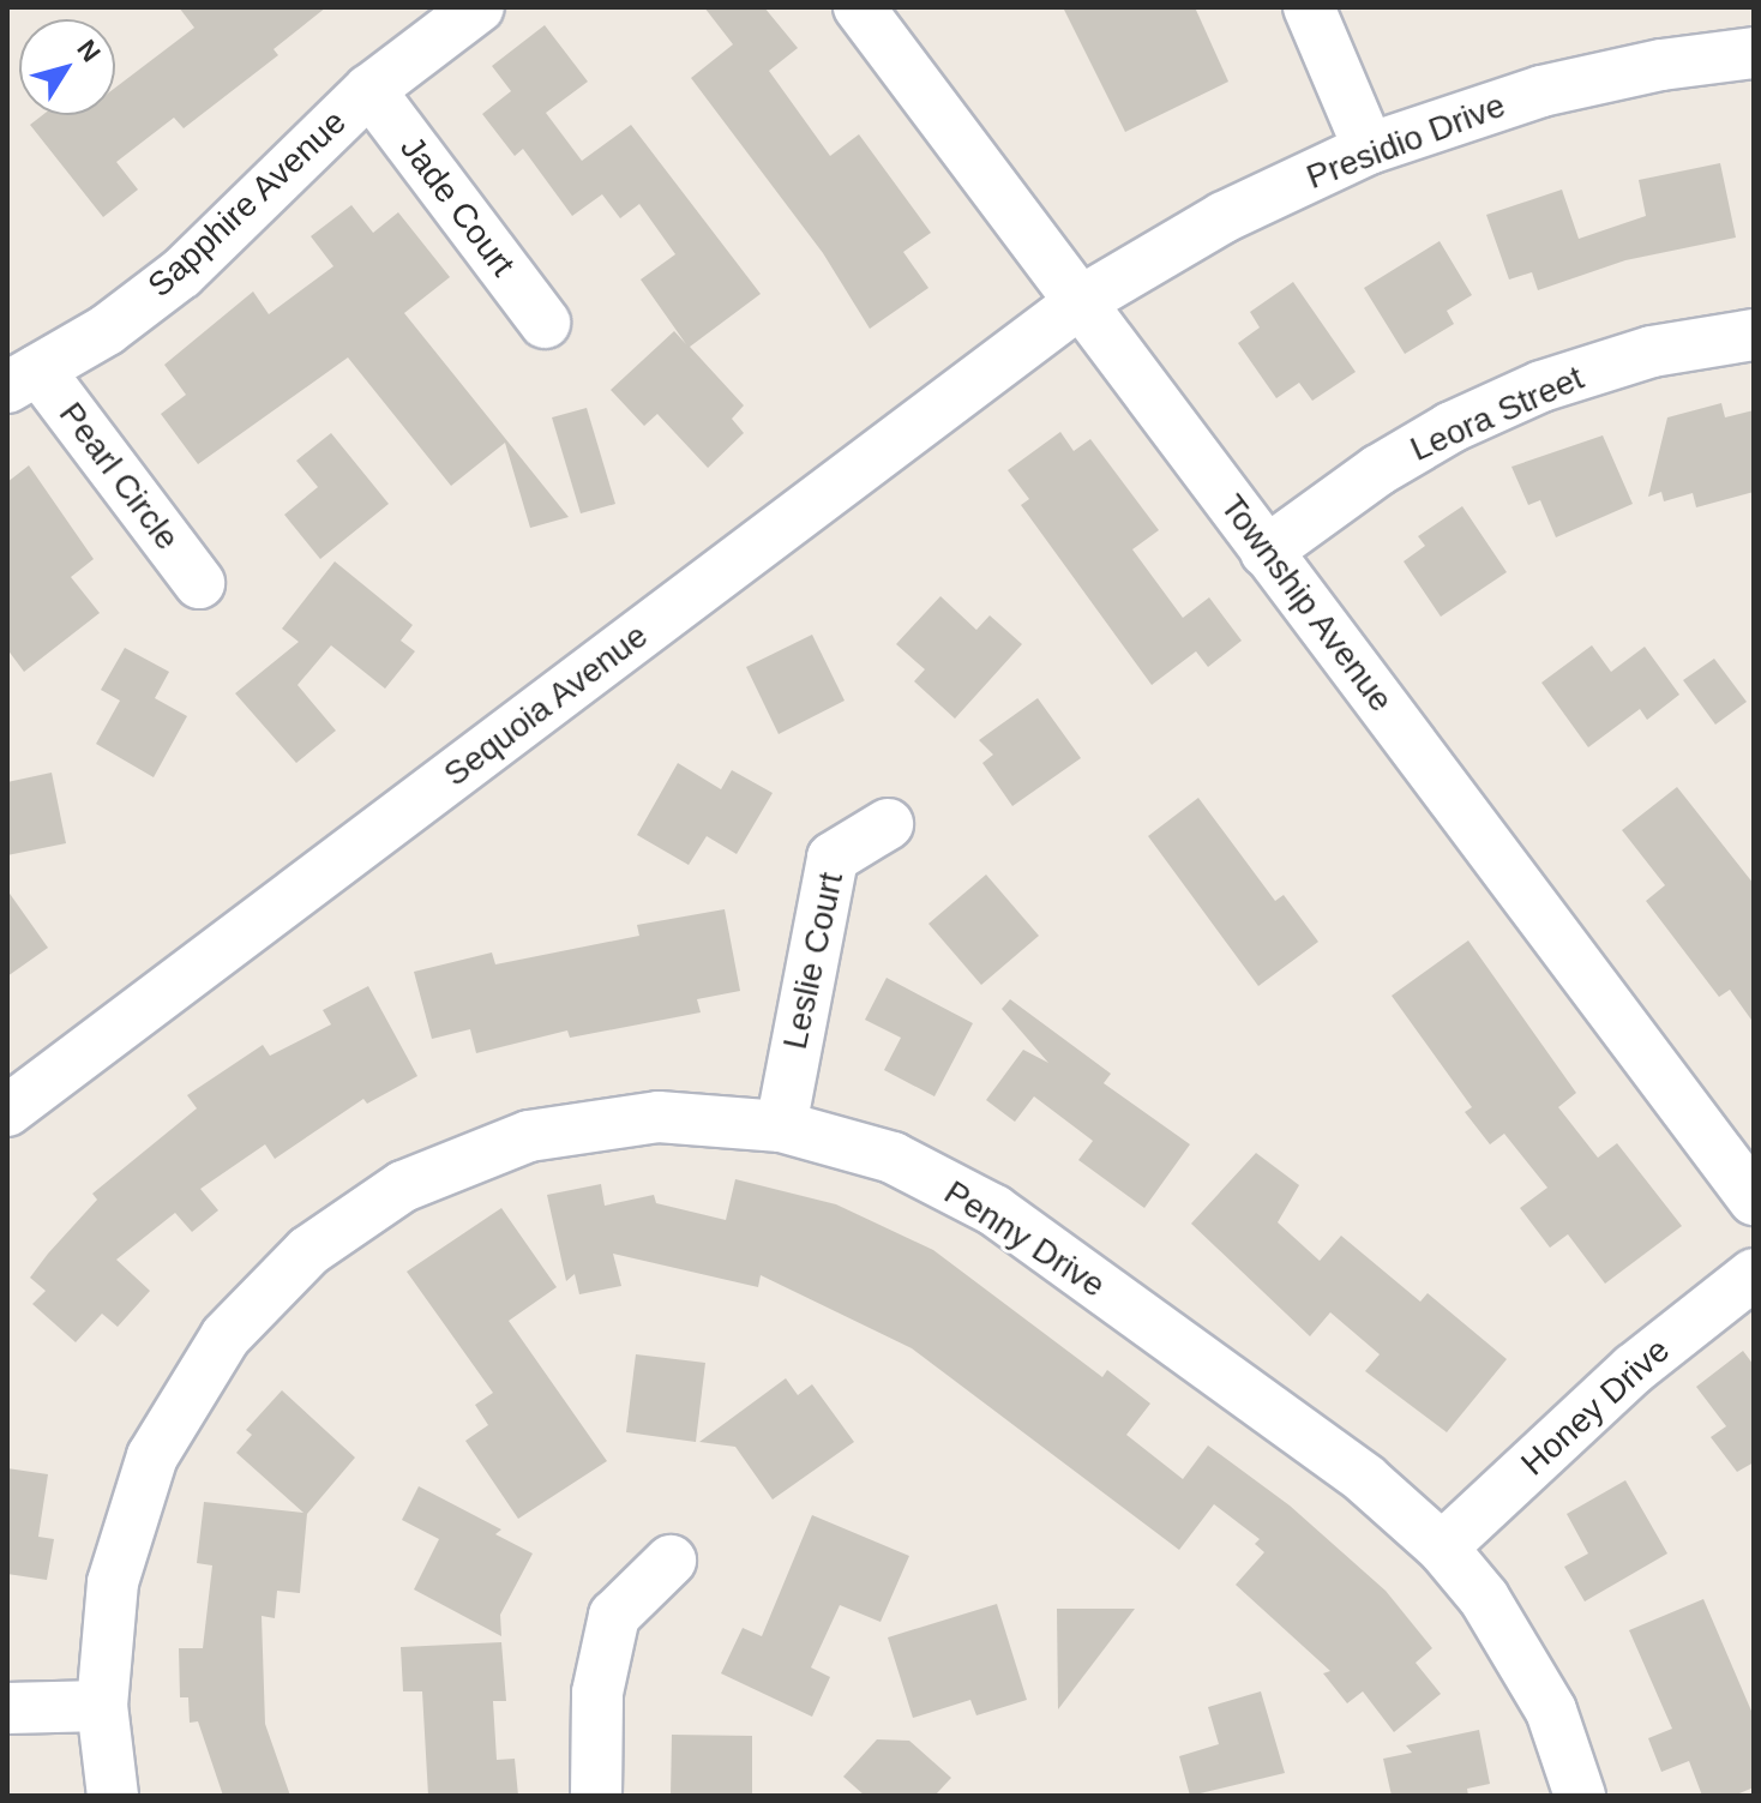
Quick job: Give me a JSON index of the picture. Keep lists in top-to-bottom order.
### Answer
{
  "streets": {
    "street": [
      "Presidio Drive",
      "Sapphire Avenue",
      "Jade Court",
      "Leora Street",
      "Pearl Circle",
      "Township Avenue",
      "Sequoia Avenue",
      "Leslie Court",
      "Penny Drive",
      "Honey Drive"
    ]
  },
  "crossings": [
    ["Presidio Drive", "Township Avenue"],
    ["Presidio Drive", "Sequoia Avenue"],
    ["Sapphire Avenue", "Jade Court"],
    ["Sapphire Avenue", "Pearl Circle"],
    ["Leora Street", "Township Avenue"],
    ["Township Avenue", "Sequoia Avenue"],
    ["Leslie Court", "Penny Drive"],
    ["Penny Drive", "Honey Drive"]
  ],
  "north": "top right"
}
